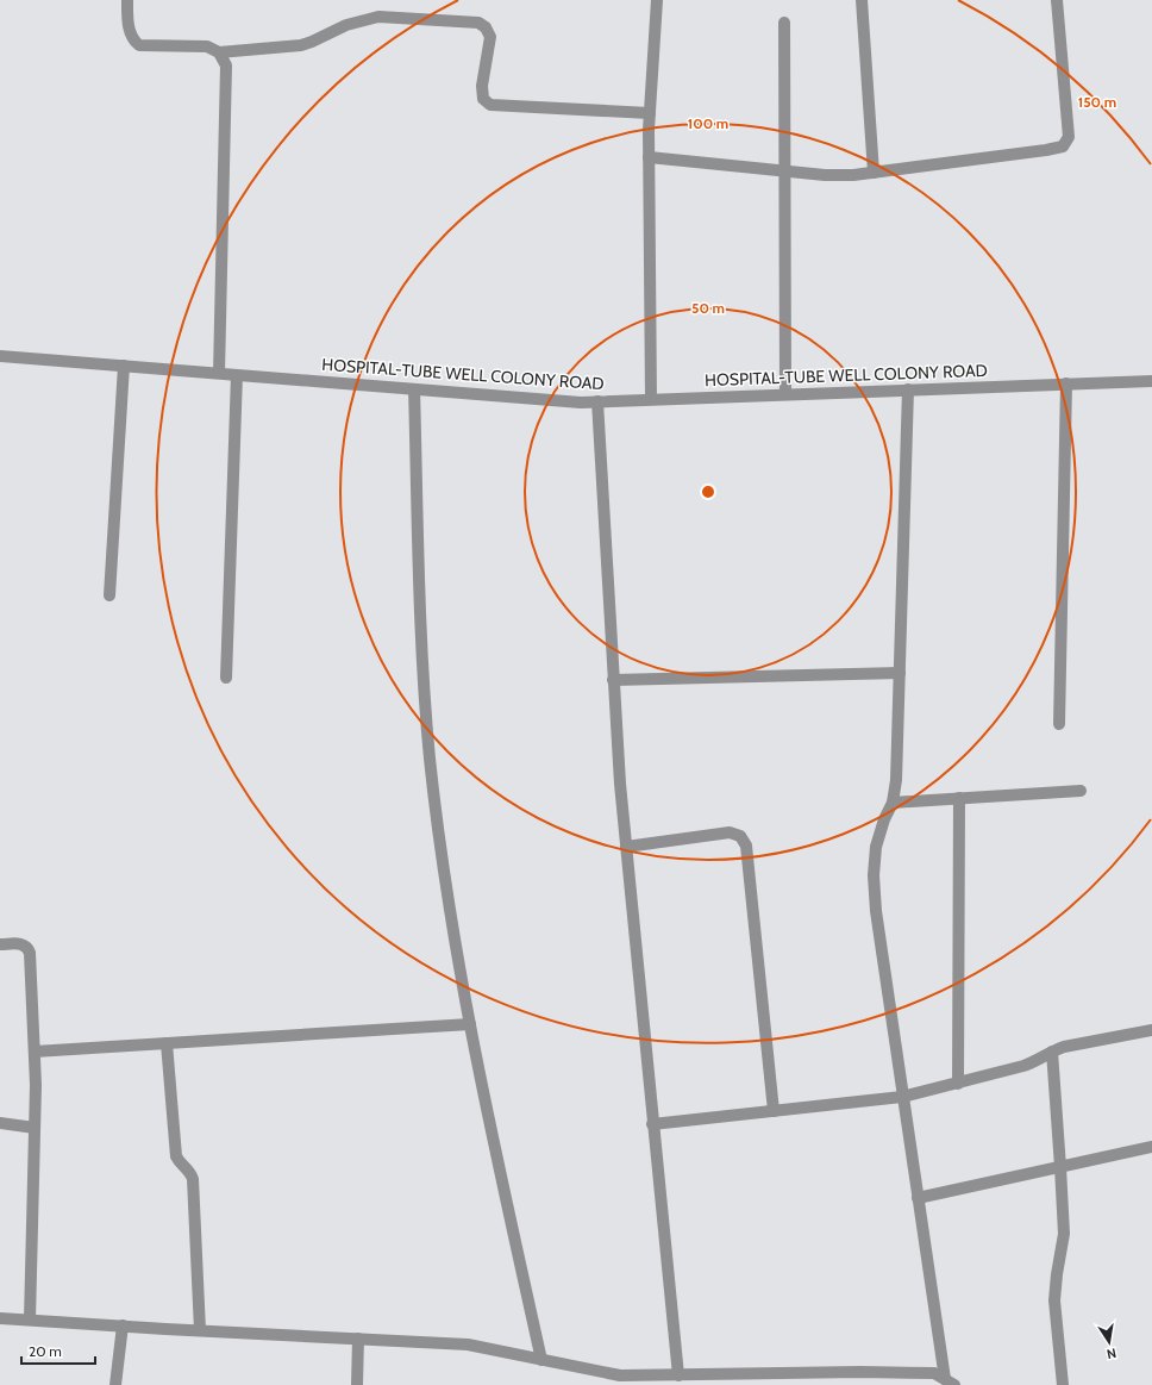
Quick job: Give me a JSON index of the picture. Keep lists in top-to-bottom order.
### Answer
{
  "streets": {
    "street": ["HOSPITAL-TUBE WELL COLONY ROAD"]
  },
  "scale_bar": "20 m",
  "north": "bottom",
  "rings": ["150 m", "100 m", "50 m"]
}
